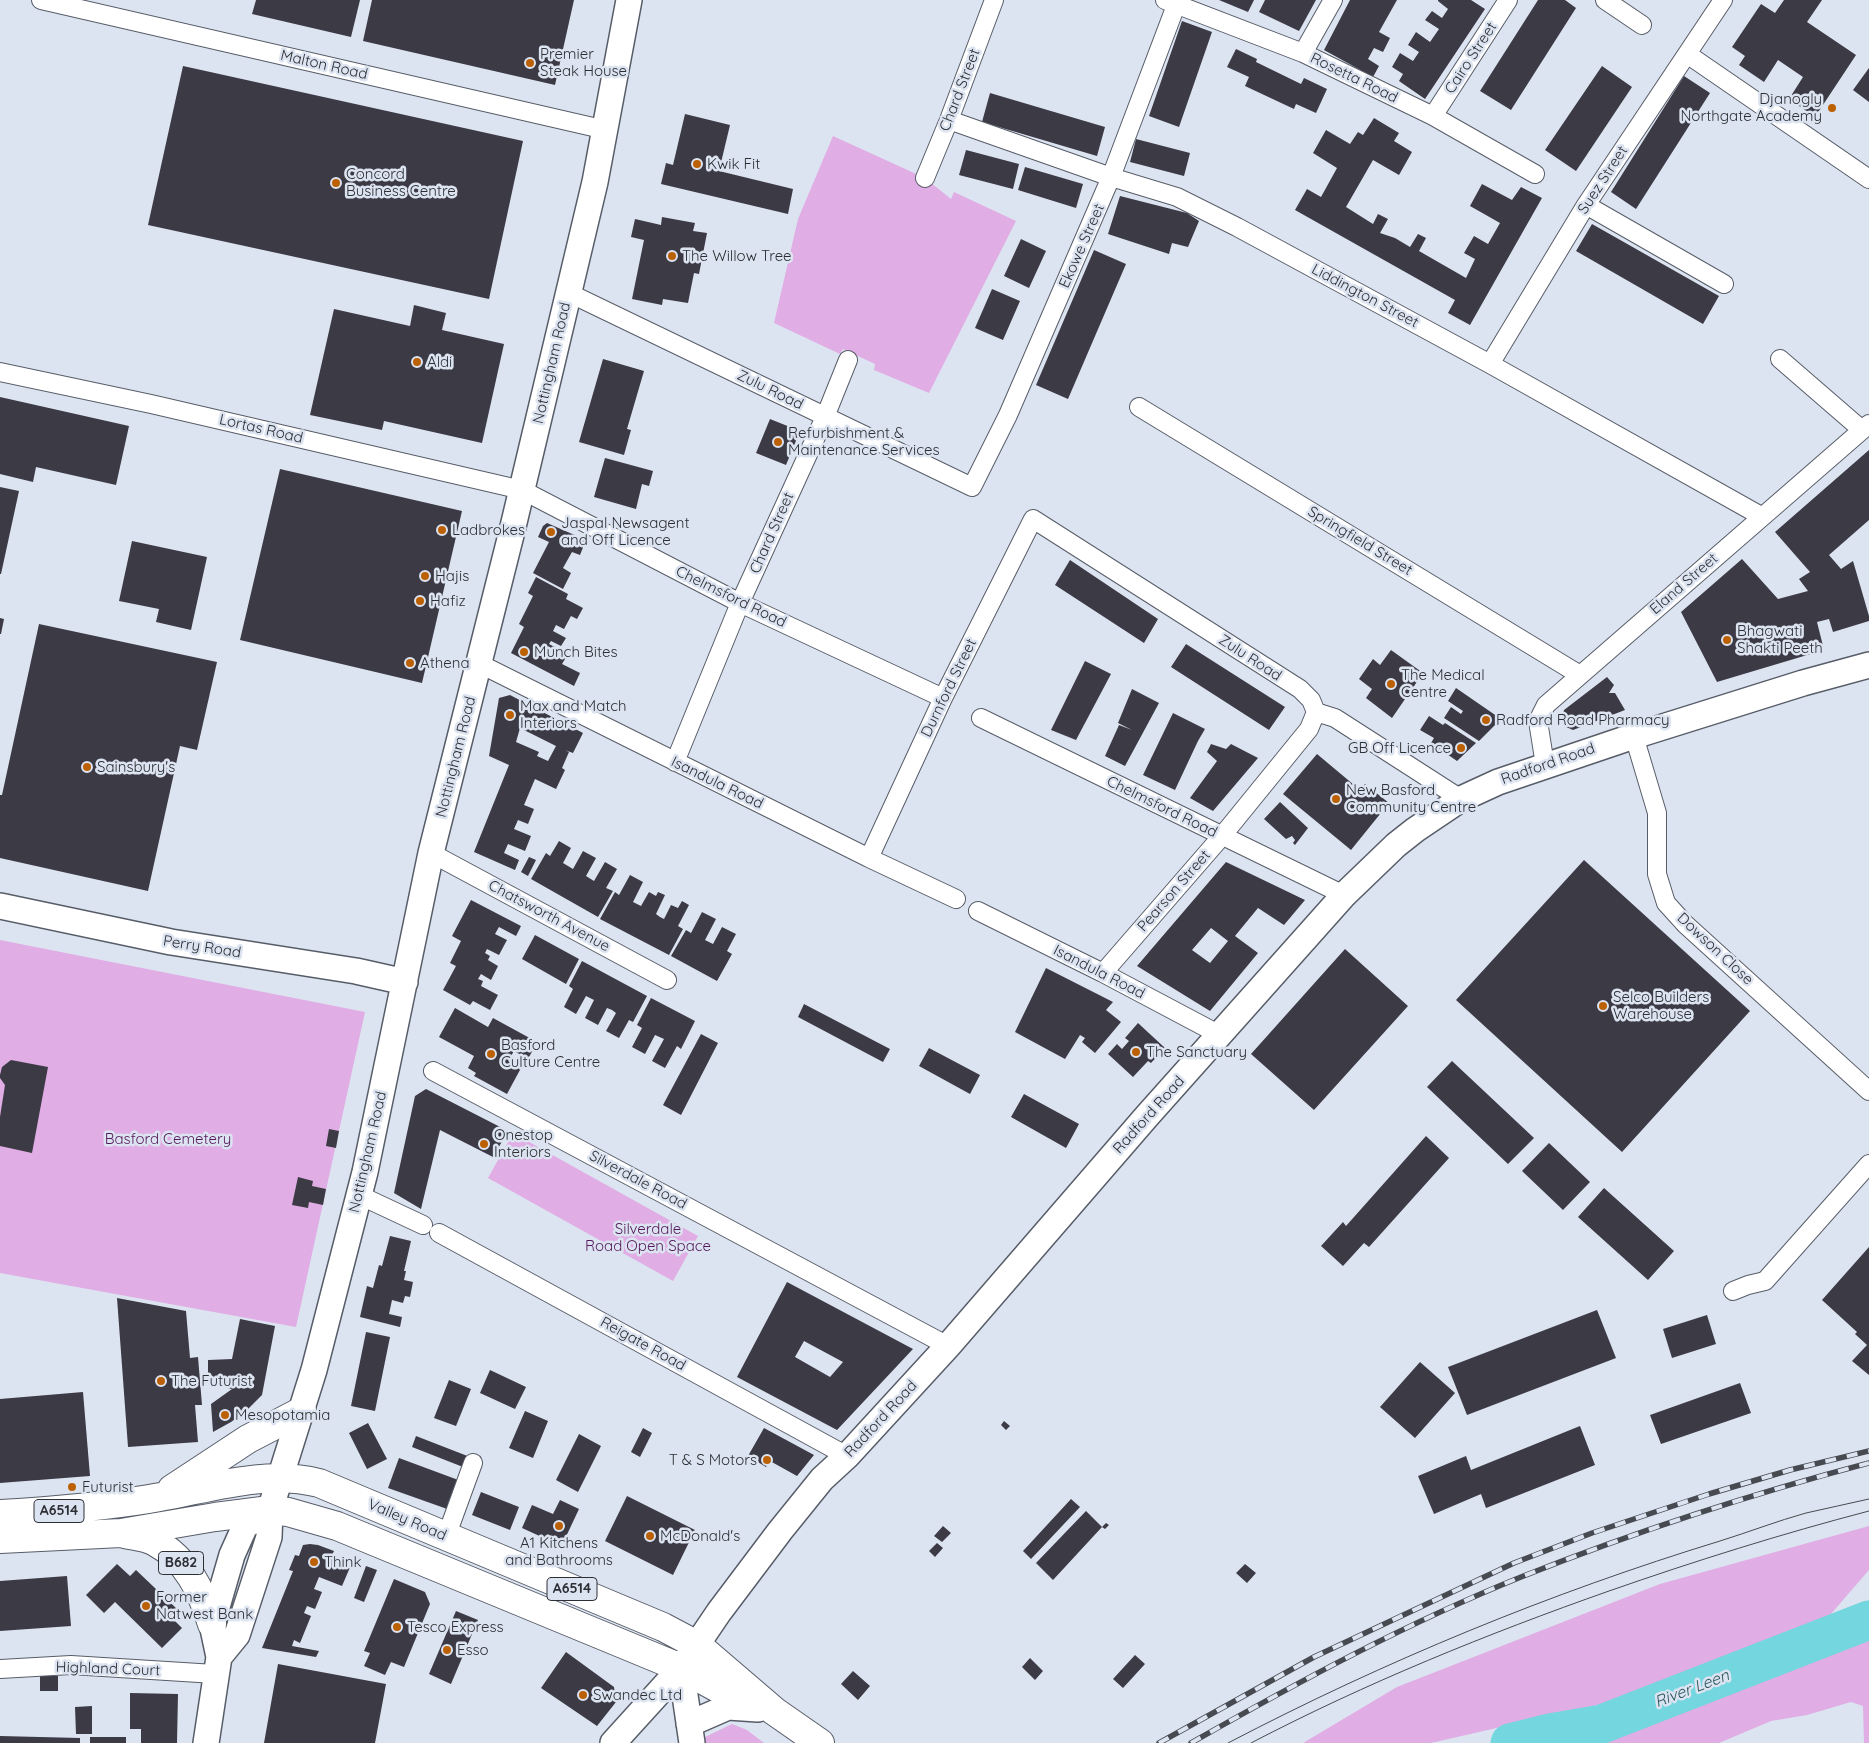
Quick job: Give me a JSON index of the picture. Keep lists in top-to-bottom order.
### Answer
{
  "streets": {
    "highway": ["A6514", "Valley Road", "B682"],
    "street": [
      "Cairo Street",
      "Malton Road",
      "Rosetta Road",
      "Chard Street",
      "Suez Street",
      "Ekowe Street",
      "Liddington Street",
      "Nottingham Road",
      "Zulu Road",
      "Lortas Road",
      "Springfield Street",
      "Eland Street",
      "Chelmsford Road",
      "Durnford Street",
      "Radford Road",
      "Isandula Road",
      "Pearson Street",
      "Chatsworth Avenue",
      "Perry Road",
      "Dowson Close",
      "Silverdale Road",
      "Reigate Road",
      "Highland Court"
    ]
  },
  "crossings": [
    ["Cairo Street", "Rosetta Road"],
    ["Malton Road", "Nottingham Road"],
    ["Rosetta Road", "Ekowe Street"],
    ["Chard Street", "Liddington Street"],
    ["Chard Street", "Zulu Road"],
    ["Chard Street", "Chelmsford Road"],
    ["Chard Street", "Isandula Road"],
    ["Suez Street", "Liddington Street"],
    ["Ekowe Street", "Liddington Street"],
    ["Ekowe Street", "Zulu Road"],
    ["Liddington Street", "Eland Street"],
    ["Nottingham Road", "Zulu Road"],
    ["Nottingham Road", "Lortas Road"],
    ["Nottingham Road", "Chelmsford Road"],
    ["Nottingham Road", "Isandula Road"],
    ["Nottingham Road", "Chatsworth Avenue"],
    ["Nottingham Road", "Perry Road"],
    ["Nottingham Road", "Valley Road"],
    ["Nottingham Road", "B682"],
    ["Nottingham Road", "Highland Court"],
    ["Zulu Road", "Durnford Street"],
    ["Zulu Road", "Pearson Street"],
    ["Lortas Road", "Chelmsford Road"],
    ["Springfield Street", "Eland Street"],
    ["Eland Street", "Radford Road"],
    ["Chelmsford Road", "Durnford Street"],
    ["Chelmsford Road", "Radford Road"],
    ["Chelmsford Road", "Pearson Street"],
    ["Durnford Street", "Isandula Road"],
    ["Radford Road", "Isandula Road"],
    ["Radford Road", "Dowson Close"],
    ["Radford Road", "Silverdale Road"],
    ["Radford Road", "Reigate Road"],
    ["Radford Road", "Valley Road"],
    ["Isandula Road", "Pearson Street"],
    ["Valley Road", "B682"],
    ["B682", "Highland Court"]
  ],
  "water": ["River Leen"],
  "parks": ["Basford Cemetery", "Silverdale Road Open Space"],
  "places": [
    "Premier Steak House",
    "Djanogly Northgate Academy",
    "Kwik Fit",
    "Concord Business Centre",
    "The Willow Tree",
    "Aldi",
    "Refurbishment & Maintenance Services",
    "Ladbrokes",
    "Jaspal Newsagent and Off Licence",
    "Hajis",
    "Hafiz",
    "Bhagwati Shakti Peeth",
    "Munch Bites",
    "Athena",
    "The Medical Centre",
    "Max and Match Interiors",
    "Radford Road Pharmacy",
    "GB Off Licence",
    "Sainsbury's",
    "New Basford Community Centre",
    "Selco Builders Warehouse",
    "The Sanctuary",
    "Basford Culture Centre",
    "Onestop Interiors",
    "The Futurist",
    "Mesopotamia",
    "T & S Motors",
    "Futurist",
    "A1 Kitchens and Bathrooms",
    "McDonald's",
    "Think",
    "Former Natwest Bank",
    "Tesco Express",
    "Esso",
    "Swandec Ltd"
  ]
}
